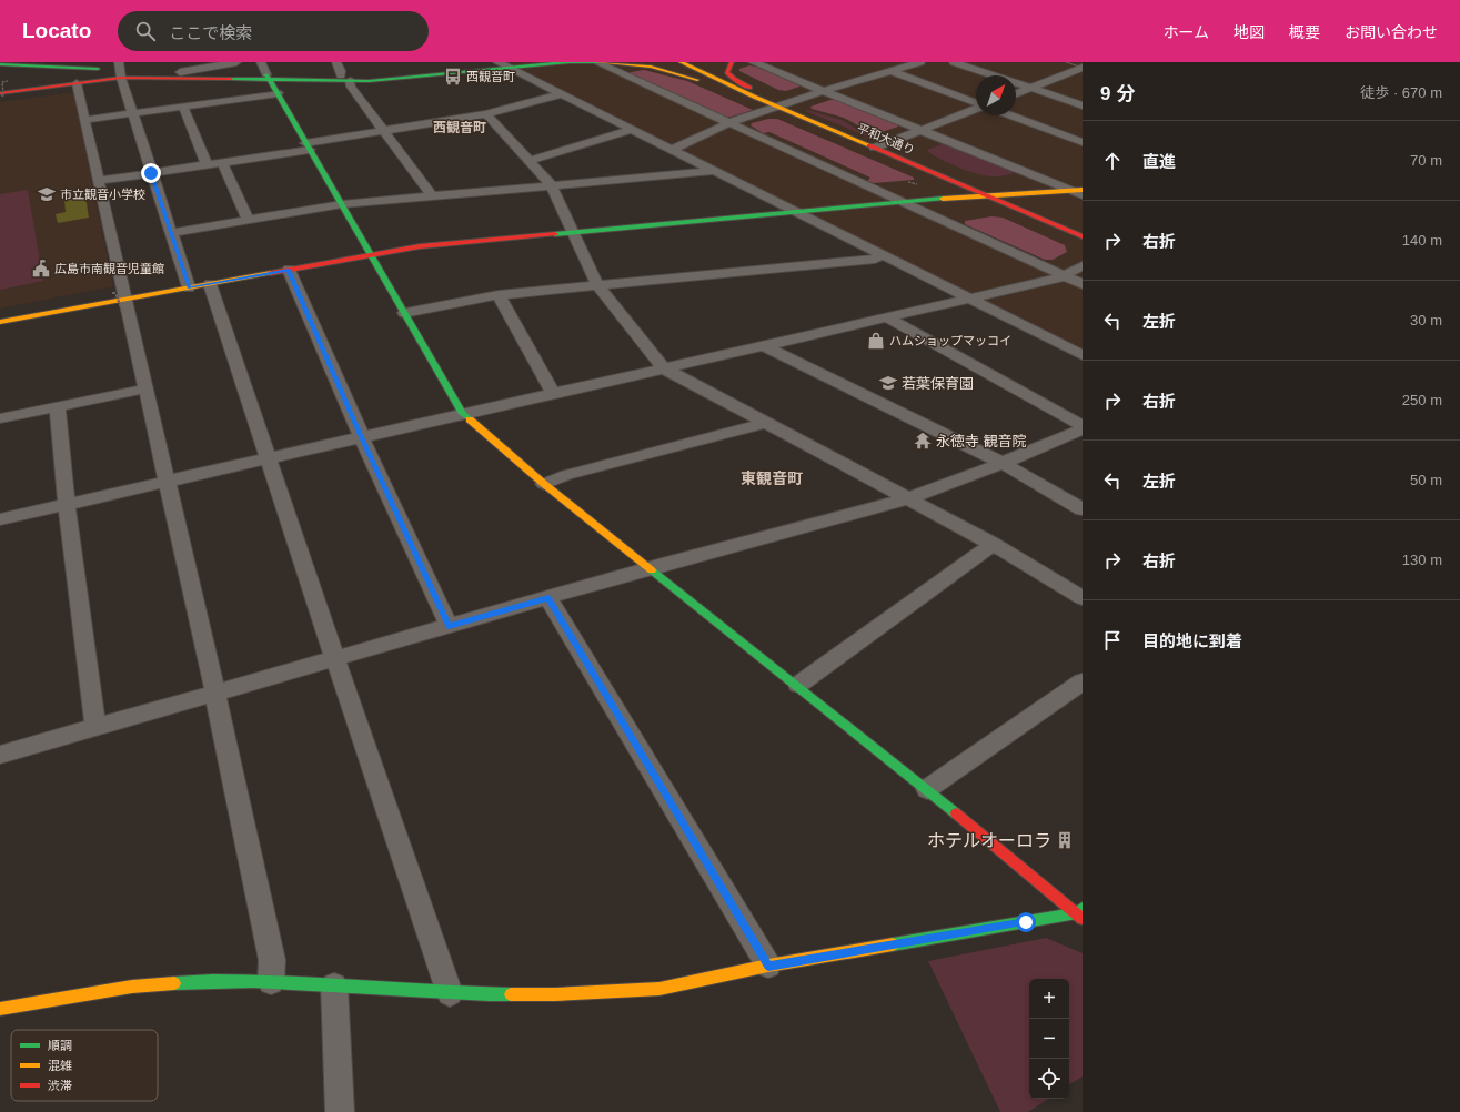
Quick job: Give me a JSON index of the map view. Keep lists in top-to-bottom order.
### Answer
{
  "streets": {
    "street": ["平和大通り"]
  },
  "districts": ["西観音町", "東観音町"],
  "places": {
    "bus stop": ["西観音町"],
    "school or university": ["市立観音小学校", "若葉保育園"],
    "public building": ["広島市南観音児童館"],
    "shop": ["ハムショップマッコイ"],
    "temple": ["永徳寺 観音院"],
    "building": ["ホテルオーロラ"]
  },
  "legend": ["順調", "混雑", "渋滞"],
  "north": "top right",
  "page": {
    "header": "Locato",
    "search": "ここで検索",
    "nav": [
      "ホーム",
      "地図",
      "概要",
      "お問い合わせ"
    ],
    "heading": ["9 分", "徒歩 · 670 m"],
    "list": [
      ["直進", "70 m"],
      ["右折", "140 m"],
      ["左折", "30 m"],
      ["右折", "250 m"],
      ["左折", "50 m"],
      ["右折", "130 m"],
      "目的地に到着"
    ],
    "map_buttons": ["+", "−"]
  }
}
